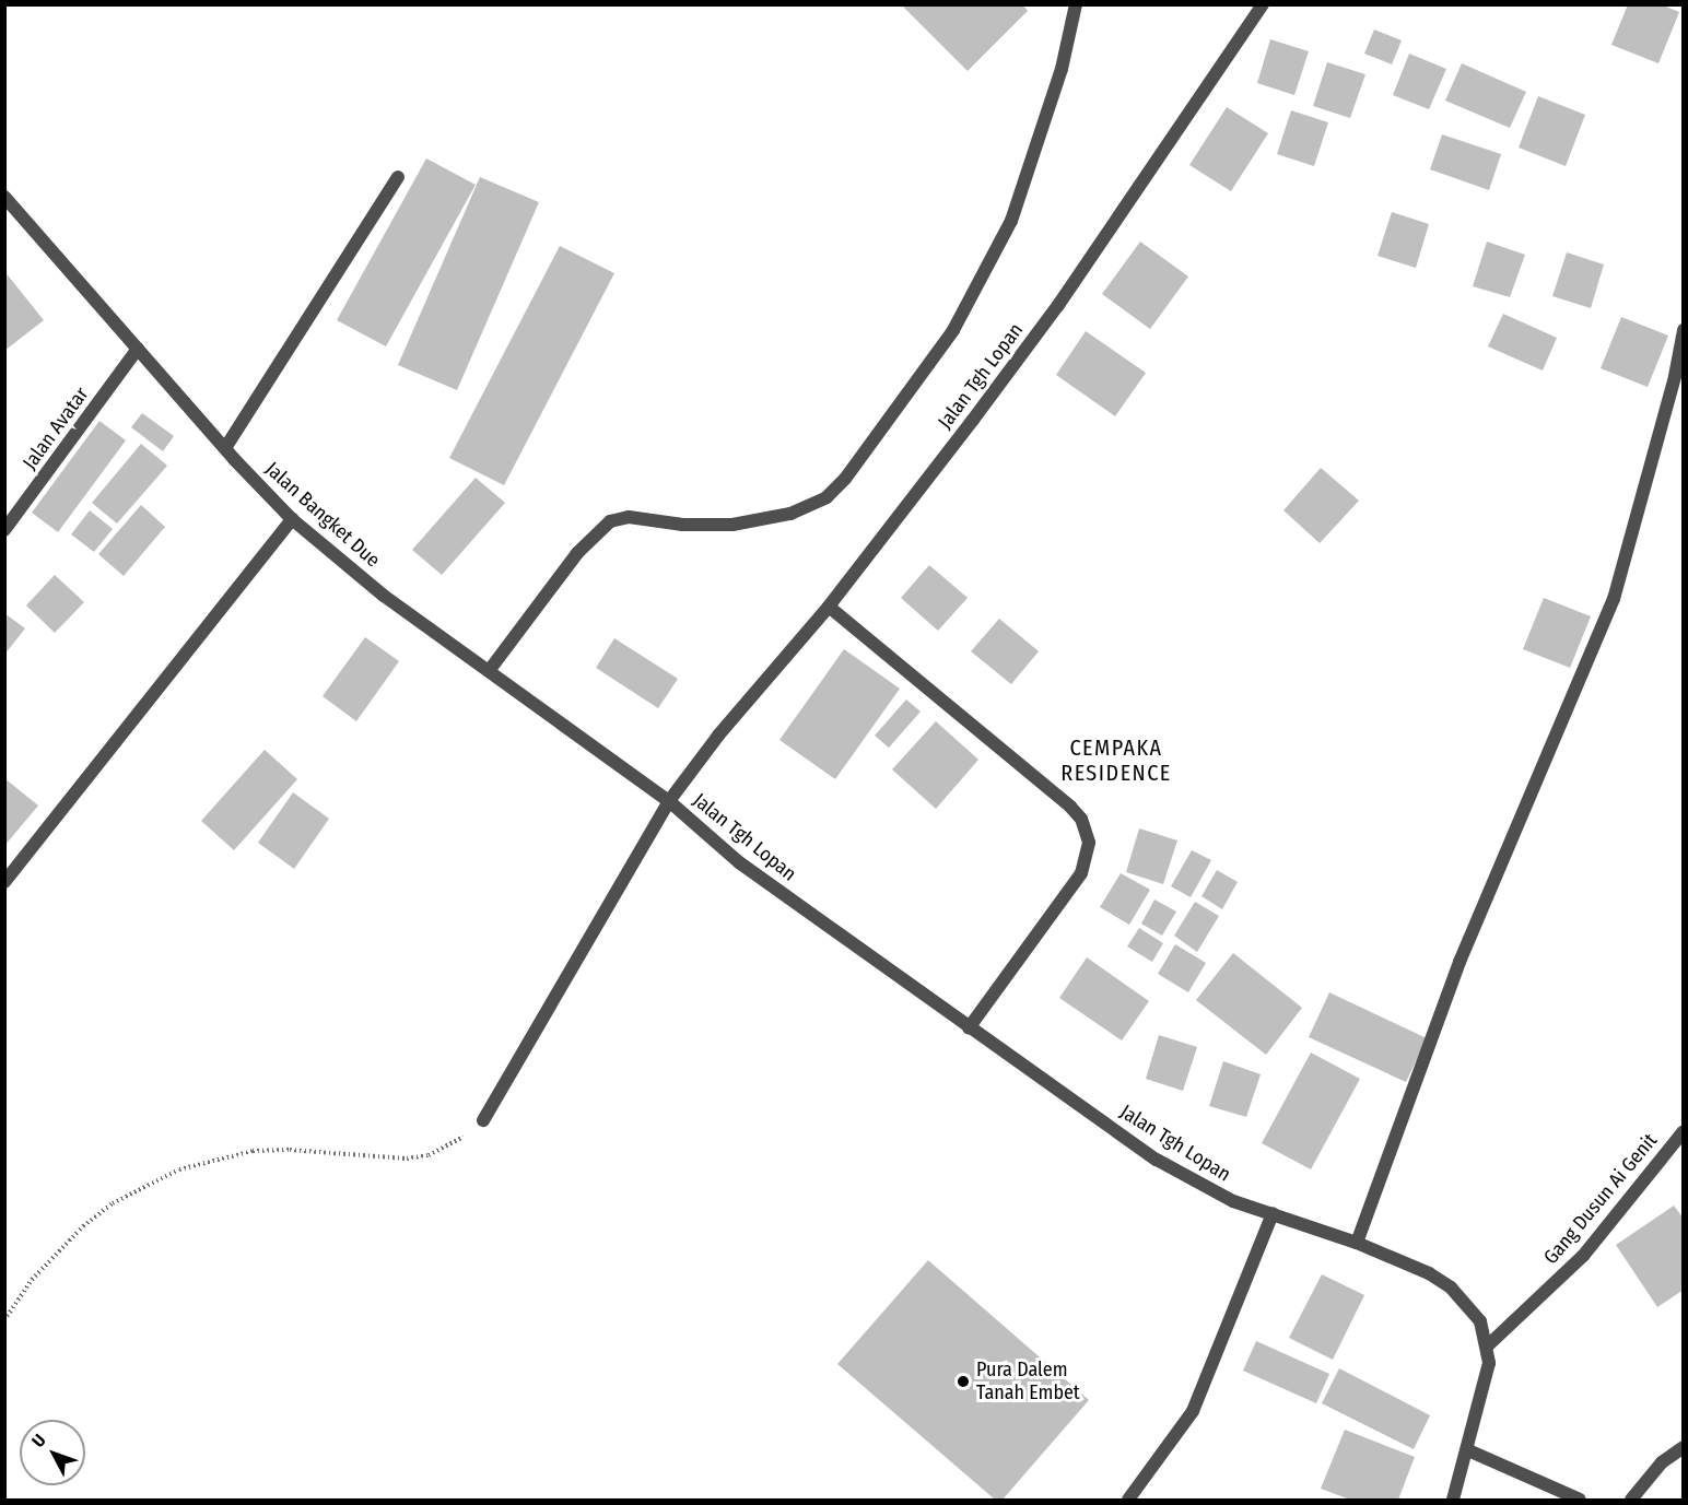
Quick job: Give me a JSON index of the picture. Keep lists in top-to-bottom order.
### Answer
{
  "streets": {
    "street": [
      "Jalan Tgh Lopan",
      "Jalan Avatar",
      "Jalan Bangket Due",
      "Gang Dusun Ai Genit"
    ]
  },
  "crossings": [
    ["Jalan Tgh Lopan", "Jalan Bangket Due"],
    ["Jalan Tgh Lopan", "Gang Dusun Ai Genit"],
    ["Jalan Avatar", "Jalan Bangket Due"]
  ],
  "districts": ["CEMPAKA RESIDENCE"],
  "places": ["Pura Dalem Tanah Embet"],
  "north": "top left"
}
